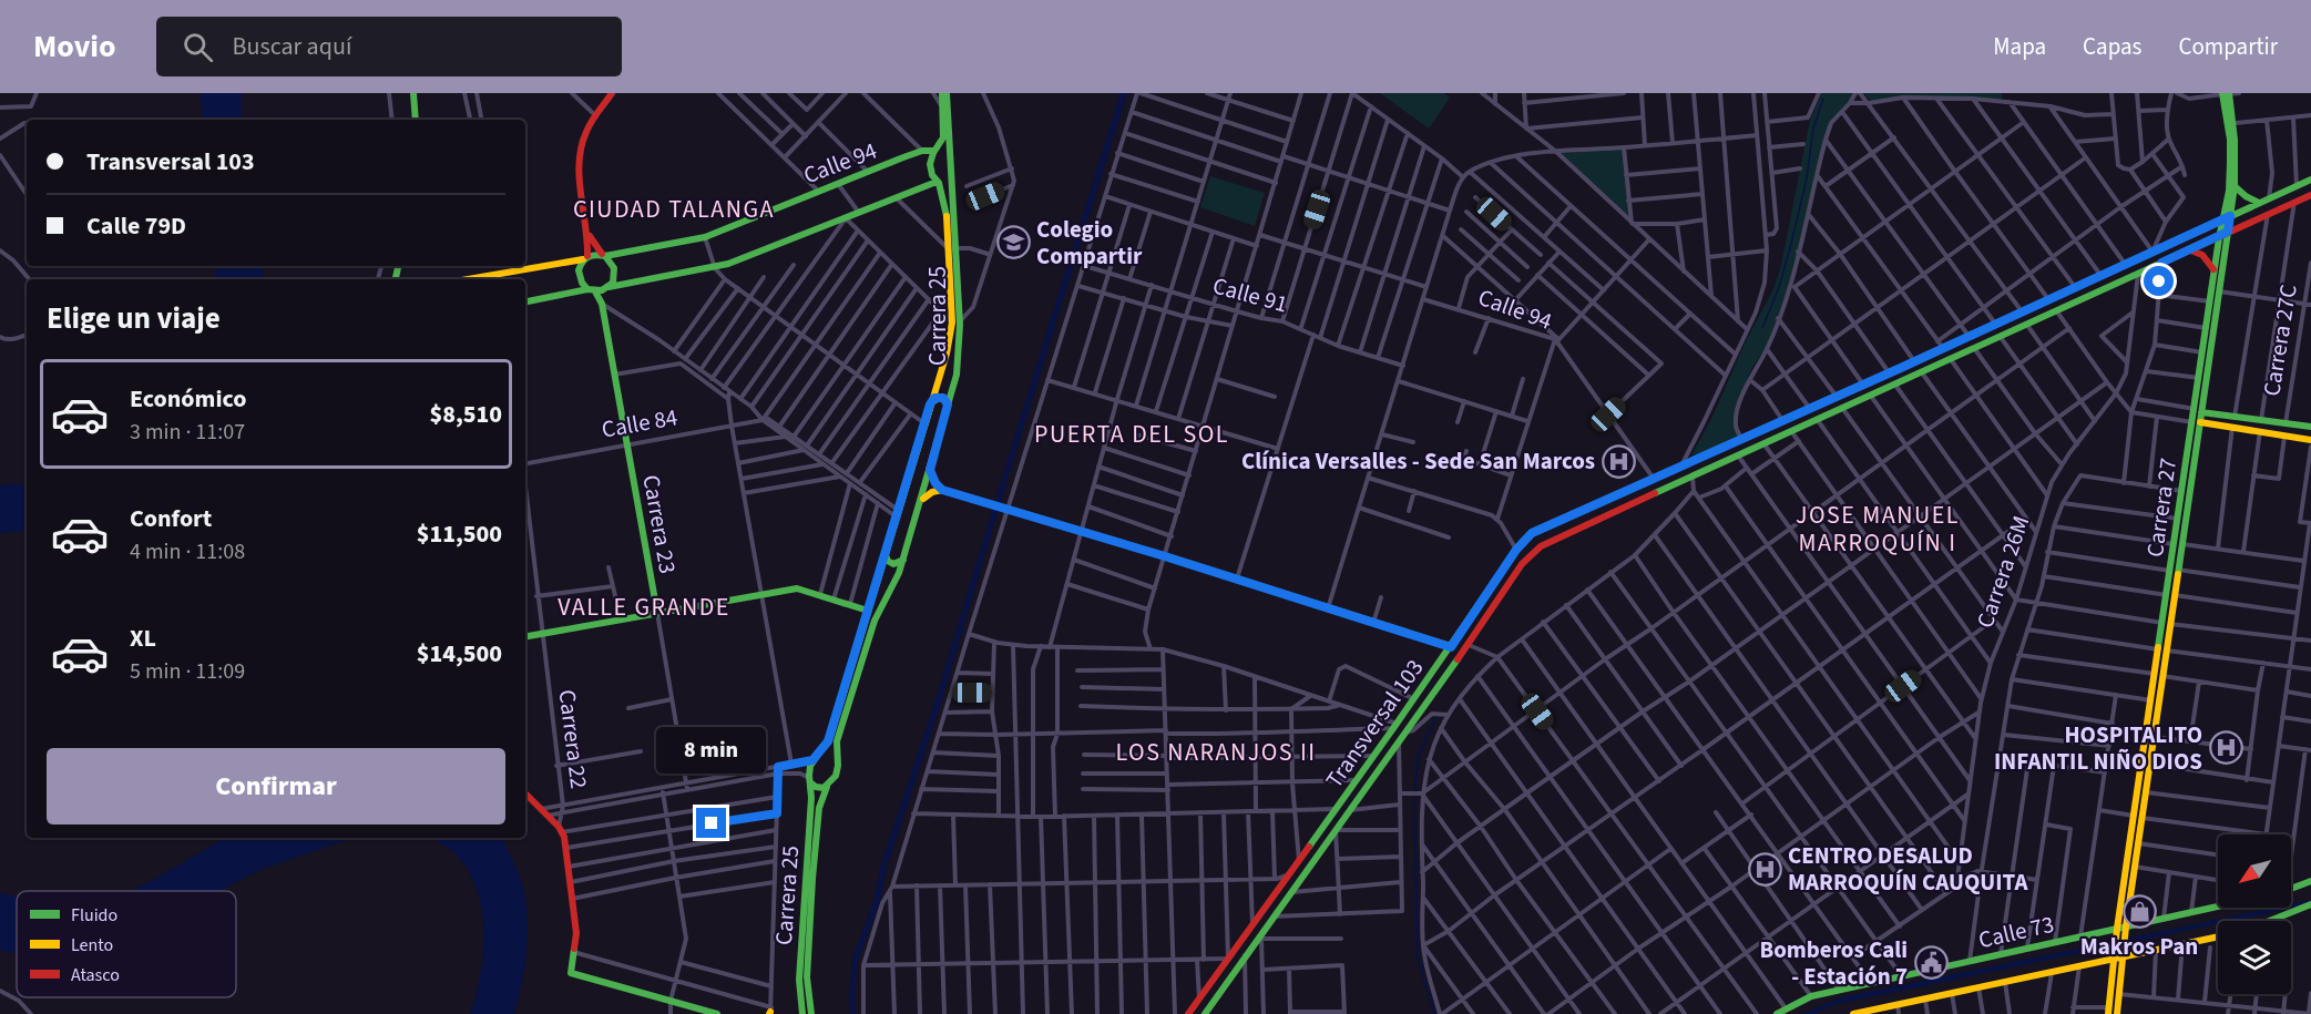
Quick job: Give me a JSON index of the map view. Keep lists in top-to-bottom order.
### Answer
{
  "streets": {
    "street": [
      "Calle 94",
      "Calle 91",
      "Carrera 25",
      "Carrera 27C",
      "Calle 84",
      "Carrera 27",
      "Carrera 23",
      "Carrera 26M",
      "Transversal 103",
      "Carrera 22",
      "Calle 73"
    ]
  },
  "crossings": [
    ["Calle 94", "Carrera 25"],
    ["Calle 94", "Carrera 23"],
    ["Calle 84", "Carrera 23"],
    ["Carrera 27", "Transversal 103"],
    ["Carrera 27", "Calle 73"],
    ["Carrera 26M", "Transversal 103"]
  ],
  "districts": [
    "CIUDAD TALANGA",
    "PUERTA DEL SOL",
    "JOSE MANUEL MARROQUÍN I",
    "VALLE GRANDE",
    "LOS NARANJOS II"
  ],
  "places": {
    "school or university": ["Colegio Compartir"],
    "hospital": ["Clínica Versalles - Sede San Marcos", "HOSPITALITO INFANTIL NIÑO DIOS", "CENTRO DESALUD MARROQUÍN CAUQUITA"],
    "shop": ["Makros Pan"],
    "public building": ["Bomberos Cali - Estación 7"]
  },
  "legend": ["Fluido", "Lento", "Atasco"],
  "north": "bottom left",
  "page": {
    "header": "Movio",
    "search": "Buscar aquí",
    "nav": ["Mapa", "Capas", "Compartir"],
    "banner": ["Transversal 103", "Calle 79D"],
    "heading": "Elige un viaje",
    "list": [
      {
        "name": "Económico",
        "note": "3 min · 11:07",
        "value": "$8,510"
      },
      {
        "name": "Confort",
        "note": "4 min · 11:08",
        "value": "$11,500"
      },
      {
        "name": "XL",
        "note": "5 min · 11:09",
        "value": "$14,500"
      }
    ],
    "bubble": "8 min",
    "buttons": "Confirmar"
  }
}
